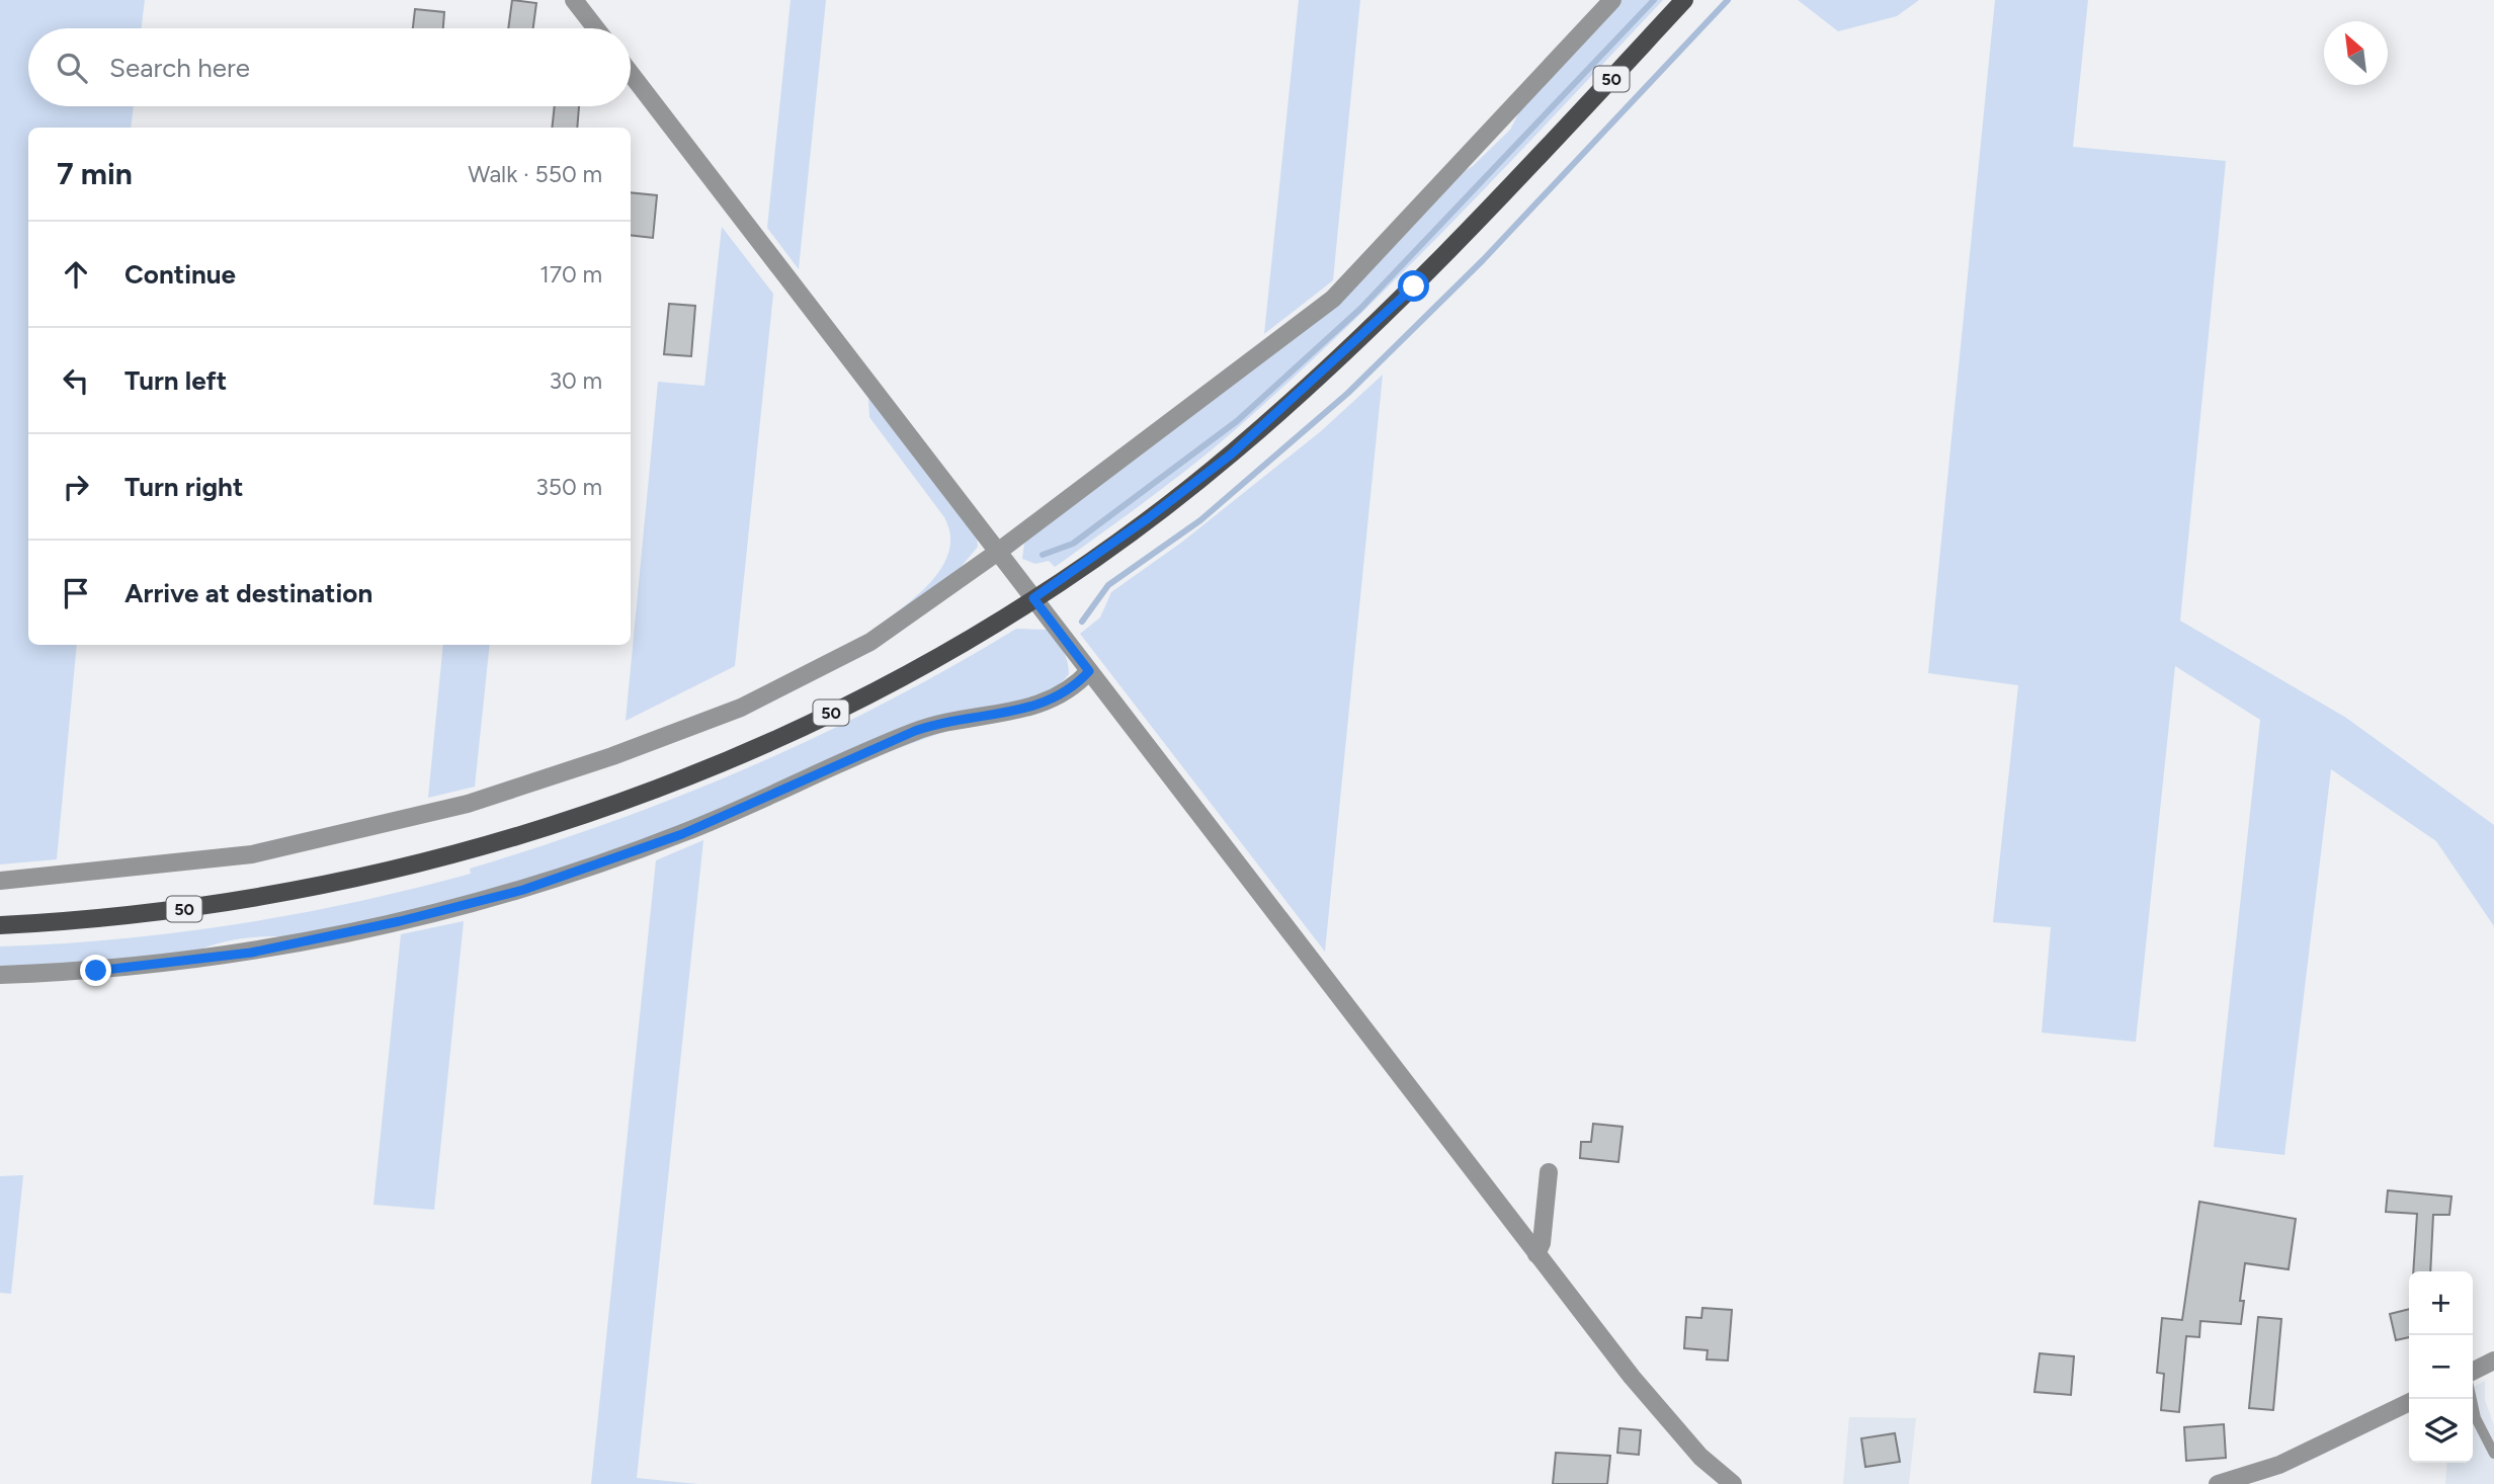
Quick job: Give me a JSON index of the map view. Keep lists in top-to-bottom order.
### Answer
{
  "streets": {
    "main road": ["50"]
  },
  "north": "top left",
  "page": {
    "search": "Search here",
    "heading": ["7 min", "Walk · 550 m"],
    "list": [
      ["Continue", "170 m"],
      ["Turn left", "30 m"],
      ["Turn right", "350 m"],
      "Arrive at destination"
    ],
    "map_buttons": ["+", "−"]
  }
}
